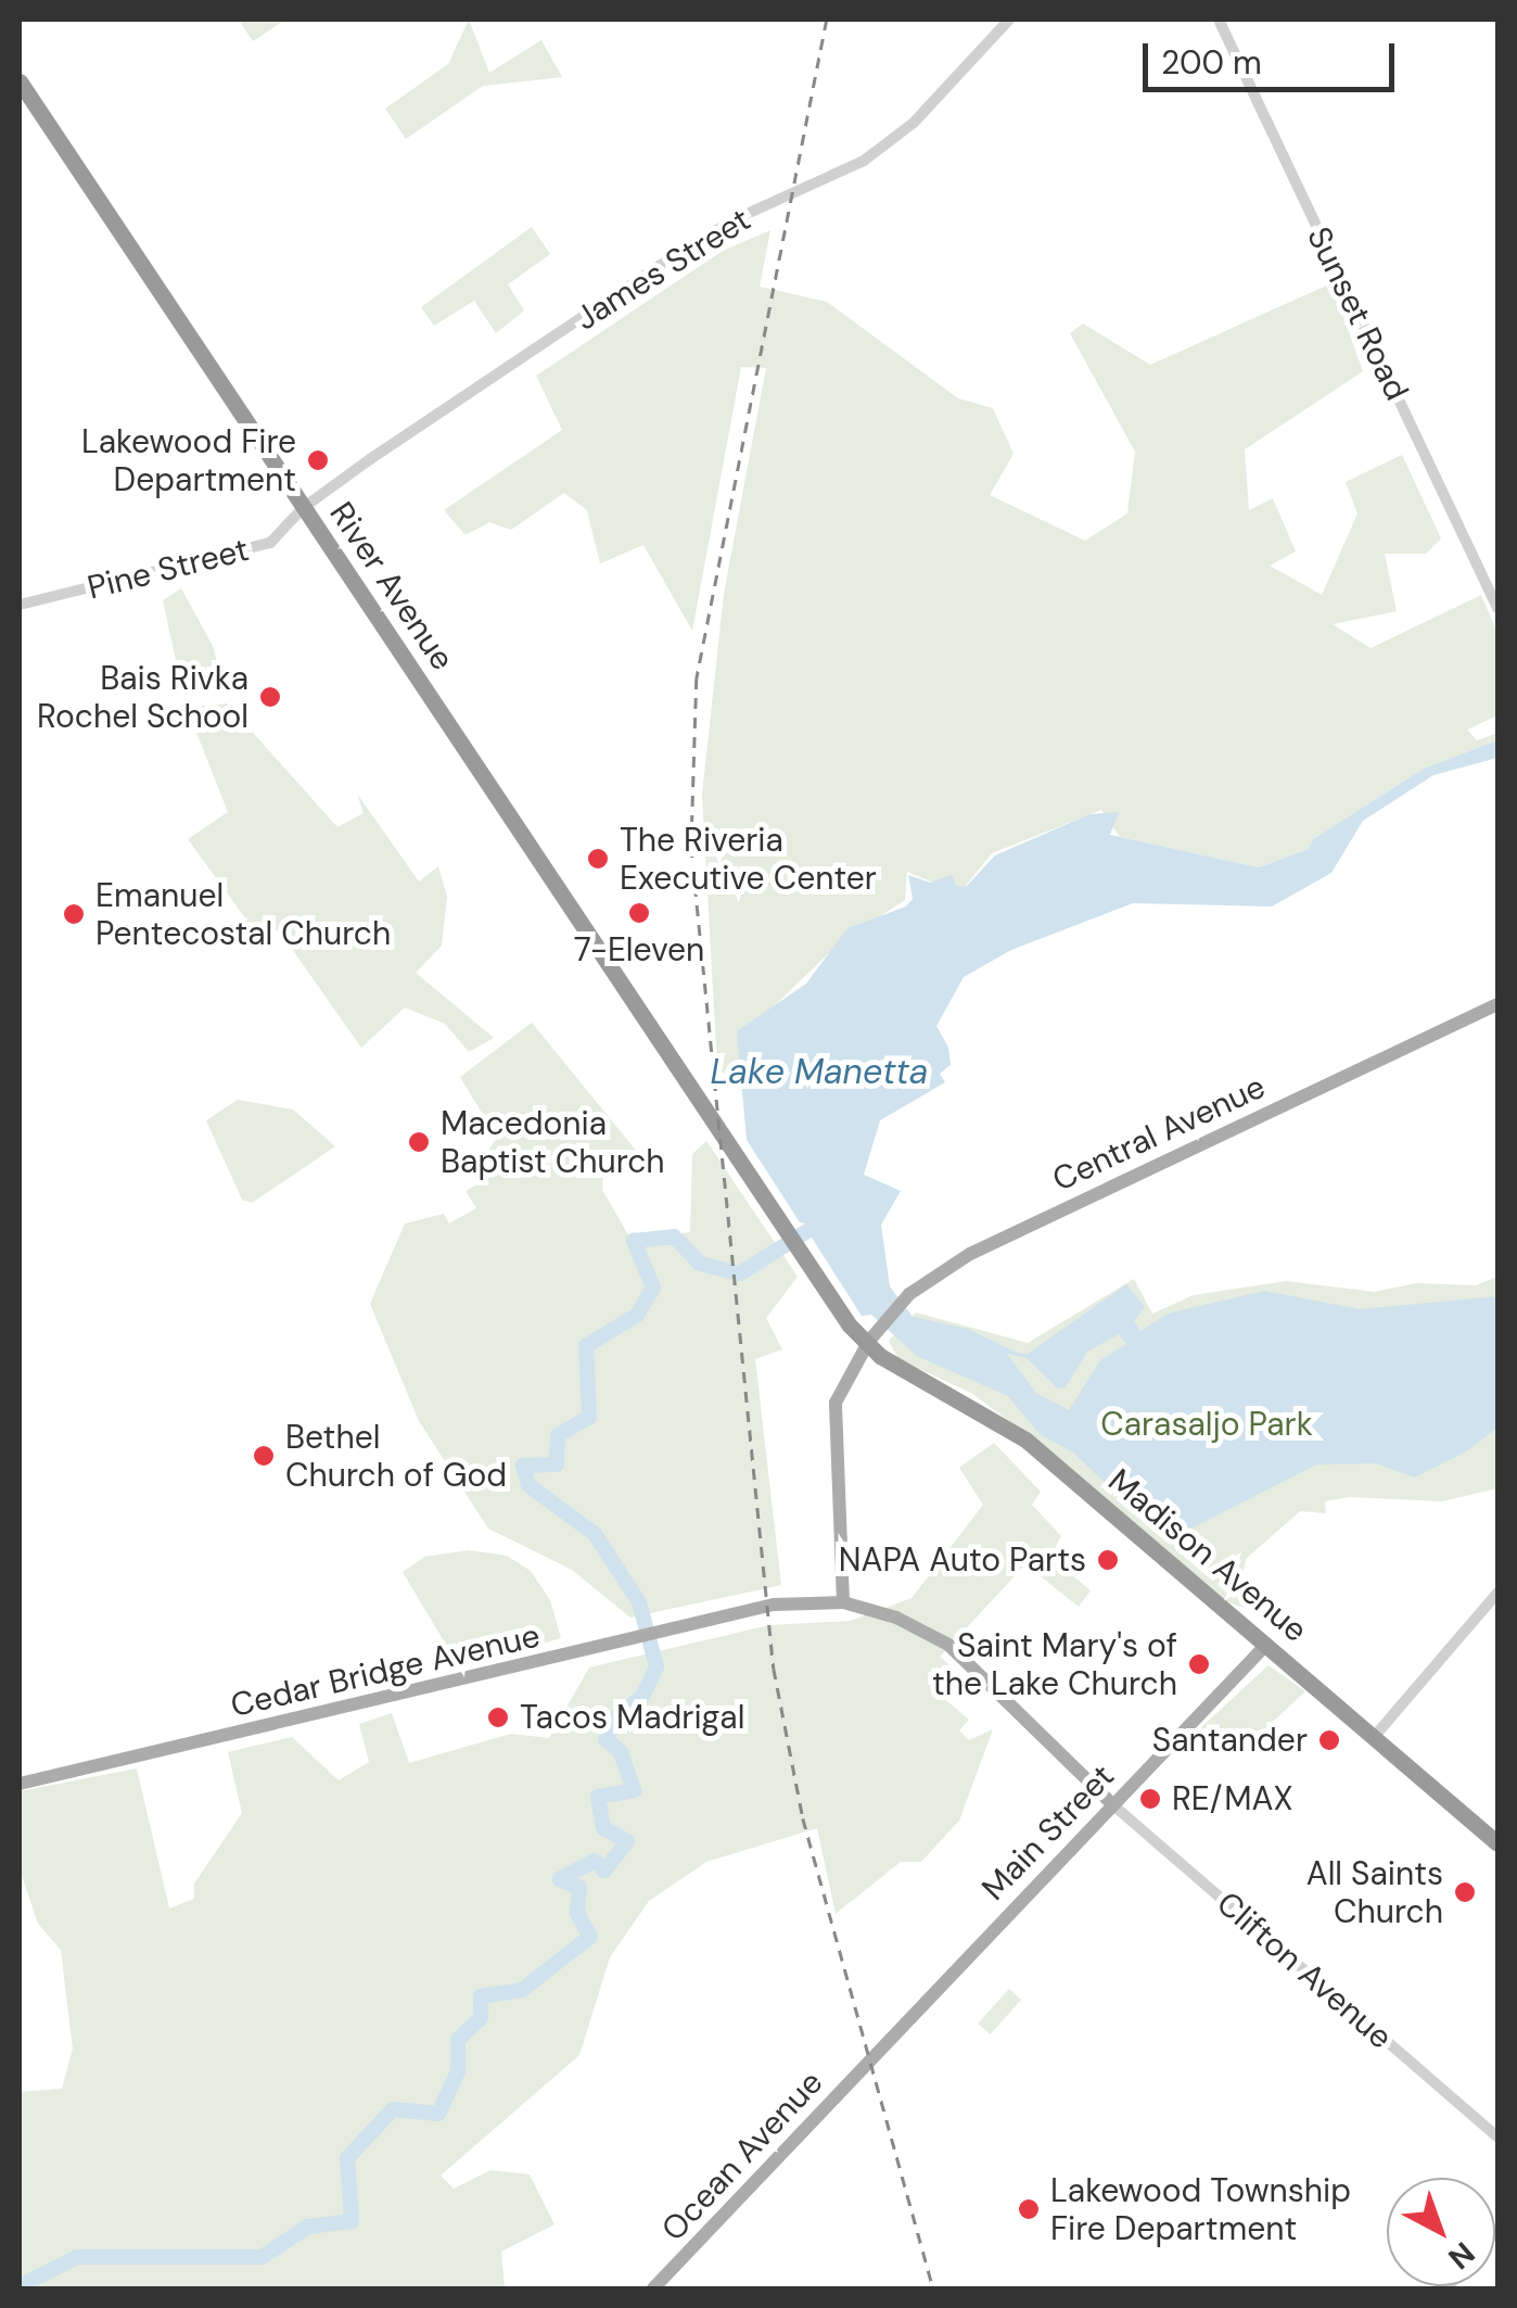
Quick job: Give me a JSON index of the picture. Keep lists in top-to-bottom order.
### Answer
{
  "streets": {
    "highway": ["River Avenue", "Madison Avenue"],
    "main road": [
      "Central Avenue",
      "Cedar Bridge Avenue",
      "Main Street",
      "Ocean Avenue"
    ],
    "street": [
      "James Street",
      "Sunset Road",
      "Pine Street",
      "Clifton Avenue"
    ]
  },
  "crossings": [
    ["James Street", "Pine Street"],
    ["James Street", "River Avenue"],
    ["Pine Street", "River Avenue"],
    ["River Avenue", "Madison Avenue"],
    ["Central Avenue", "Madison Avenue"],
    ["Central Avenue", "Cedar Bridge Avenue"],
    ["Madison Avenue", "Main Street"],
    ["Cedar Bridge Avenue", "Main Street"],
    ["Cedar Bridge Avenue", "Clifton Avenue"],
    ["Main Street", "Clifton Avenue"],
    ["Main Street", "Ocean Avenue"]
  ],
  "water": ["Lake Manetta"],
  "parks": ["Carasaljo Park"],
  "places": [
    "Lakewood Fire Department",
    "Bais Rivka Rochel School",
    "The Riveria Executive Center",
    "7-Eleven",
    "Emanuel Pentecostal Church",
    "Macedonia Baptist Church",
    "Bethel Church of God",
    "NAPA Auto Parts",
    "Saint Mary's of the Lake Church",
    "Tacos Madrigal",
    "Santander",
    "RE/MAX",
    "All Saints Church",
    "Lakewood Township Fire Department"
  ],
  "scale_bar": "200 m",
  "north": "bottom right"
}
